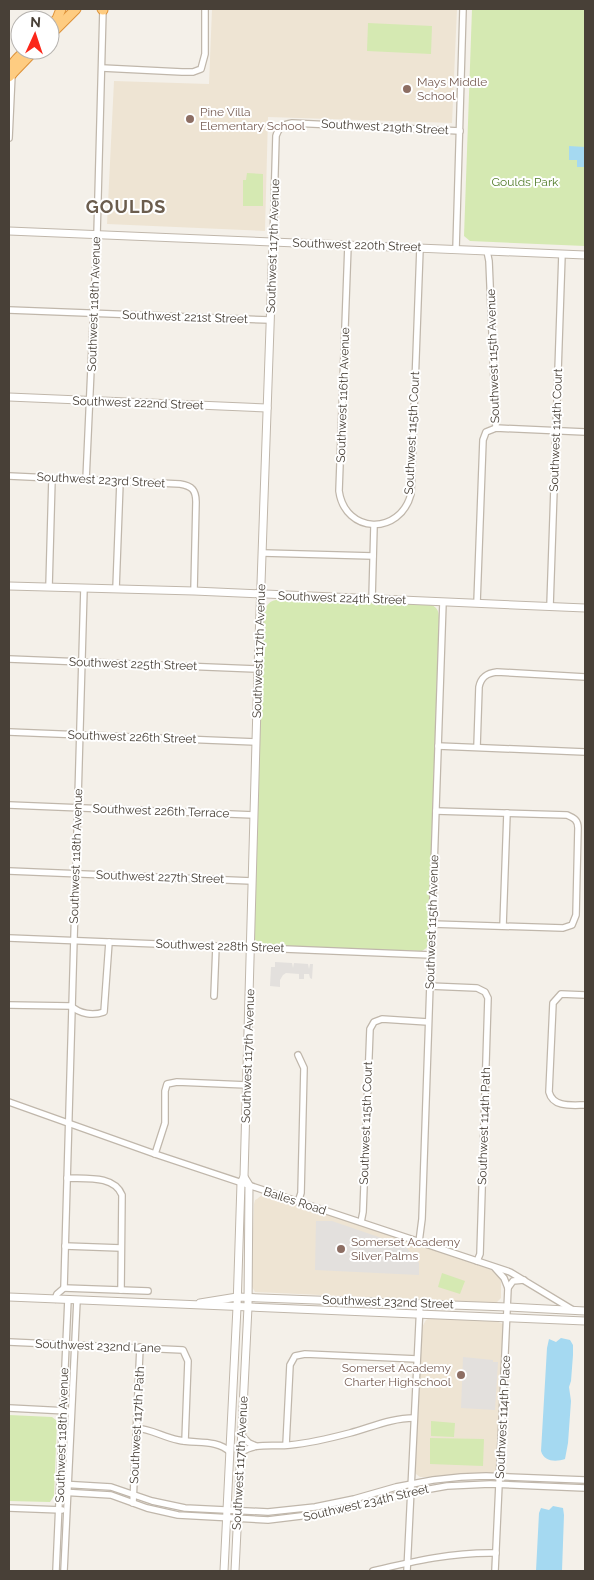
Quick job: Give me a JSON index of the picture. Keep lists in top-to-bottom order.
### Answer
{
  "streets": {
    "street": [
      "Southwest 219th Street",
      "Southwest 220th Street",
      "Southwest 117th Avenue",
      "Southwest 118th Avenue",
      "Southwest 221st Street",
      "Southwest 115th Avenue",
      "Southwest 116th Avenue",
      "Southwest 222nd Street",
      "Southwest 114th Court",
      "Southwest 115th Court",
      "Southwest 223rd Street",
      "Southwest 224th Street",
      "Southwest 225th Street",
      "Southwest 226th Street",
      "Southwest 226th Terrace",
      "Southwest 227th Street",
      "Southwest 228th Street",
      "Southwest 114th Path",
      "Bailes Road",
      "Southwest 232nd Street",
      "Southwest 232nd Lane",
      "Southwest 114th Place",
      "Southwest 117th Path",
      "Southwest 234th Street"
    ]
  },
  "crossings": [
    ["Southwest 219th Street", "Southwest 117th Avenue"],
    ["Southwest 220th Street", "Southwest 117th Avenue"],
    ["Southwest 220th Street", "Southwest 118th Avenue"],
    ["Southwest 220th Street", "Southwest 115th Avenue"],
    ["Southwest 220th Street", "Southwest 116th Avenue"],
    ["Southwest 220th Street", "Southwest 114th Court"],
    ["Southwest 220th Street", "Southwest 115th Court"],
    ["Southwest 117th Avenue", "Southwest 221st Street"],
    ["Southwest 117th Avenue", "Southwest 222nd Street"],
    ["Southwest 117th Avenue", "Southwest 224th Street"],
    ["Southwest 117th Avenue", "Southwest 225th Street"],
    ["Southwest 117th Avenue", "Southwest 226th Street"],
    ["Southwest 117th Avenue", "Southwest 226th Terrace"],
    ["Southwest 117th Avenue", "Southwest 227th Street"],
    ["Southwest 117th Avenue", "Southwest 228th Street"],
    ["Southwest 117th Avenue", "Bailes Road"],
    ["Southwest 117th Avenue", "Southwest 232nd Street"],
    ["Southwest 117th Avenue", "Southwest 234th Street"],
    ["Southwest 118th Avenue", "Southwest 221st Street"],
    ["Southwest 118th Avenue", "Southwest 222nd Street"],
    ["Southwest 118th Avenue", "Southwest 223rd Street"],
    ["Southwest 118th Avenue", "Southwest 224th Street"],
    ["Southwest 118th Avenue", "Southwest 225th Street"],
    ["Southwest 118th Avenue", "Southwest 226th Street"],
    ["Southwest 118th Avenue", "Southwest 226th Terrace"],
    ["Southwest 118th Avenue", "Southwest 227th Street"],
    ["Southwest 118th Avenue", "Southwest 228th Street"],
    ["Southwest 118th Avenue", "Southwest 232nd Street"],
    ["Southwest 118th Avenue", "Southwest 232nd Lane"],
    ["Southwest 118th Avenue", "Southwest 234th Street"],
    ["Southwest 115th Avenue", "Southwest 115th Court"],
    ["Southwest 115th Avenue", "Southwest 224th Street"],
    ["Southwest 115th Avenue", "Southwest 228th Street"],
    ["Southwest 115th Avenue", "Southwest 114th Path"],
    ["Southwest 115th Avenue", "Bailes Road"],
    ["Southwest 116th Avenue", "Southwest 115th Court"],
    ["Southwest 114th Court", "Southwest 224th Street"],
    ["Southwest 115th Court", "Bailes Road"],
    ["Southwest 223rd Street", "Southwest 224th Street"],
    ["Southwest 114th Path", "Bailes Road"],
    ["Bailes Road", "Southwest 232nd Street"],
    ["Southwest 232nd Street", "Southwest 114th Place"],
    ["Southwest 232nd Lane", "Southwest 117th Path"],
    ["Southwest 114th Place", "Southwest 234th Street"],
    ["Southwest 117th Path", "Southwest 234th Street"]
  ],
  "districts": ["GOULDS"],
  "parks": ["Goulds Park"],
  "places": [
    "Mays Middle School",
    "Pine Villa Elementary School",
    "Somerset Academy Silver Palms",
    "Somerset Academy Charter Highschool"
  ],
  "north": "top"
}
